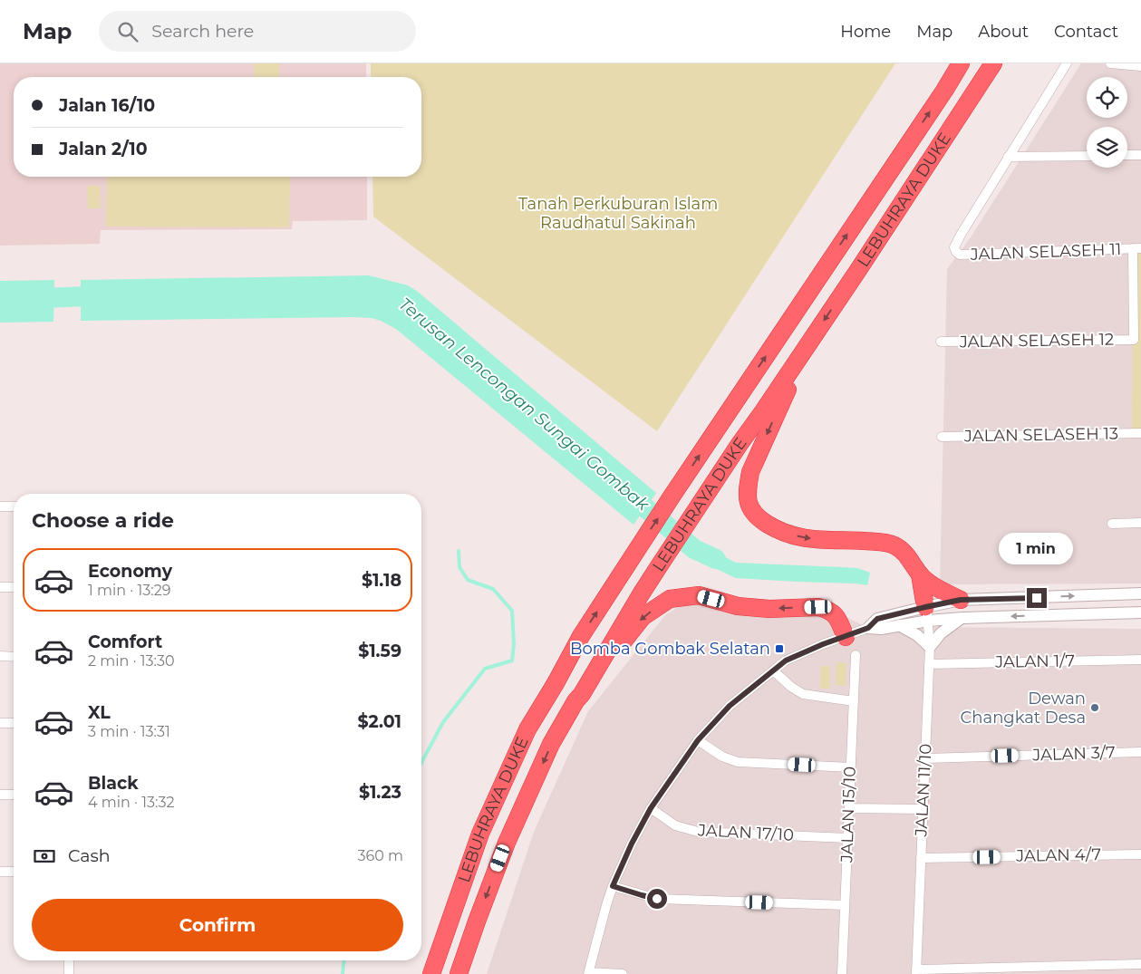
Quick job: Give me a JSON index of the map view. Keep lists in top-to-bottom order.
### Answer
{
  "streets": {
    "highway": ["LEBUHRAYA DUKE"],
    "street": [
      "JALAN SELASEH 11",
      "JALAN SELASEH 12",
      "JALAN SELASEH 13",
      "JALAN 1/7",
      "JALAN 3/7",
      "JALAN 11/10",
      "JALAN 15/10",
      "JALAN 17/10",
      "JALAN 4/7"
    ]
  },
  "crossings": [
    ["JALAN SELASEH 11", "JALAN SELASEH 12"],
    ["JALAN 1/7", "JALAN 11/10"],
    ["JALAN 3/7", "JALAN 11/10"],
    ["JALAN 11/10", "JALAN 4/7"],
    ["JALAN 15/10", "JALAN 17/10"]
  ],
  "water": ["Terusan Lencongan Sungai Gombak"],
  "parks": ["Tanah Perkuburan Islam Raudhatul Sakinah"],
  "places": {
    "transit": ["Bomba Gombak Selatan"],
    "other": ["Dewan Changkat Desa"]
  },
  "page": {
    "header": "Map",
    "search": "Search here",
    "nav": [
      "Home",
      "Map",
      "About",
      "Contact"
    ],
    "banner": ["Jalan 16/10", "Jalan 2/10"],
    "heading": "Choose a ride",
    "bubble": "1 min",
    "list": [
      {
        "name": "Economy",
        "note": "1 min · 13:29",
        "value": "$1.18"
      },
      {
        "name": "Comfort",
        "note": "2 min · 13:30",
        "value": "$1.59"
      },
      {
        "name": "XL",
        "note": "3 min · 13:31",
        "value": "$2.01"
      },
      {
        "name": "Black",
        "note": "4 min · 13:32",
        "value": "$1.23"
      }
    ],
    "pay": ["Cash", "360 m"],
    "buttons": "Confirm"
  }
}
